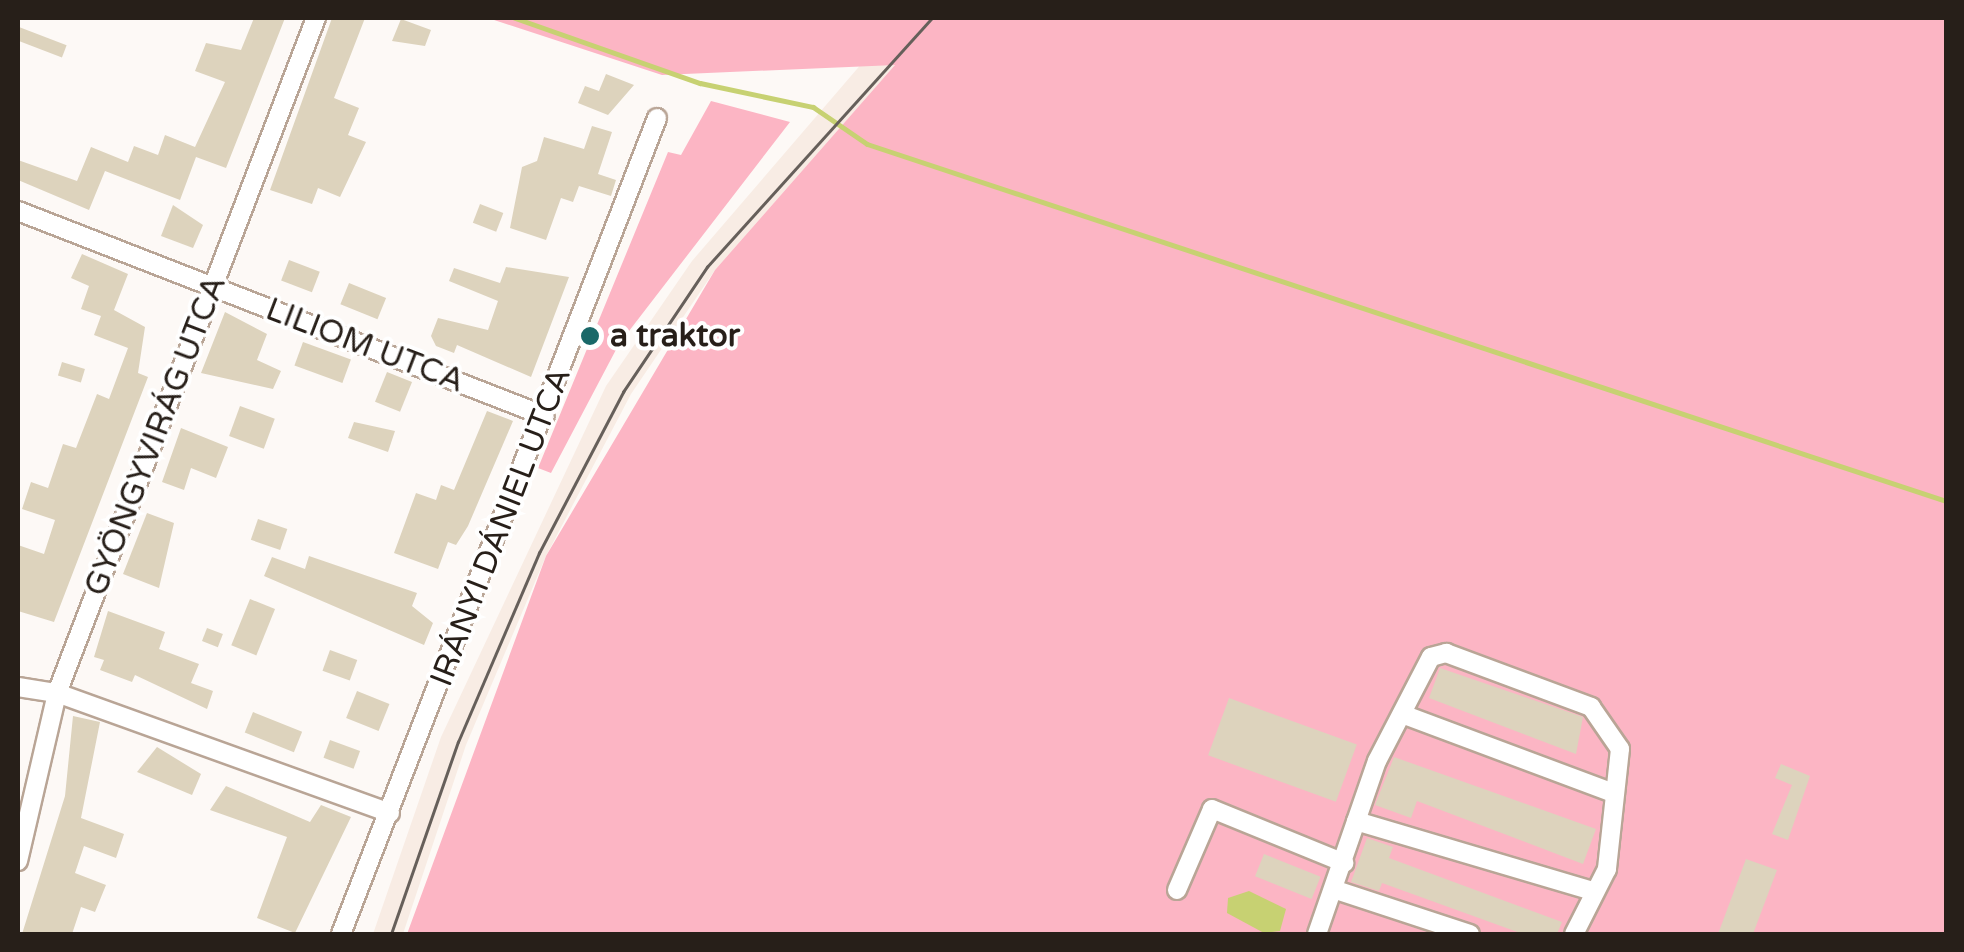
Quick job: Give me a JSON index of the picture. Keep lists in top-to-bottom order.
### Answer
{
  "streets": {
    "street": ["LILIOM UTCA", "GYÖNGYVIRÁG UTCA", "IRÁNYI DÁNIEL UTCA"]
  },
  "crossings": [
    ["LILIOM UTCA", "GYÖNGYVIRÁG UTCA"],
    ["LILIOM UTCA", "IRÁNYI DÁNIEL UTCA"]
  ],
  "places": ["a traktor"]
}
